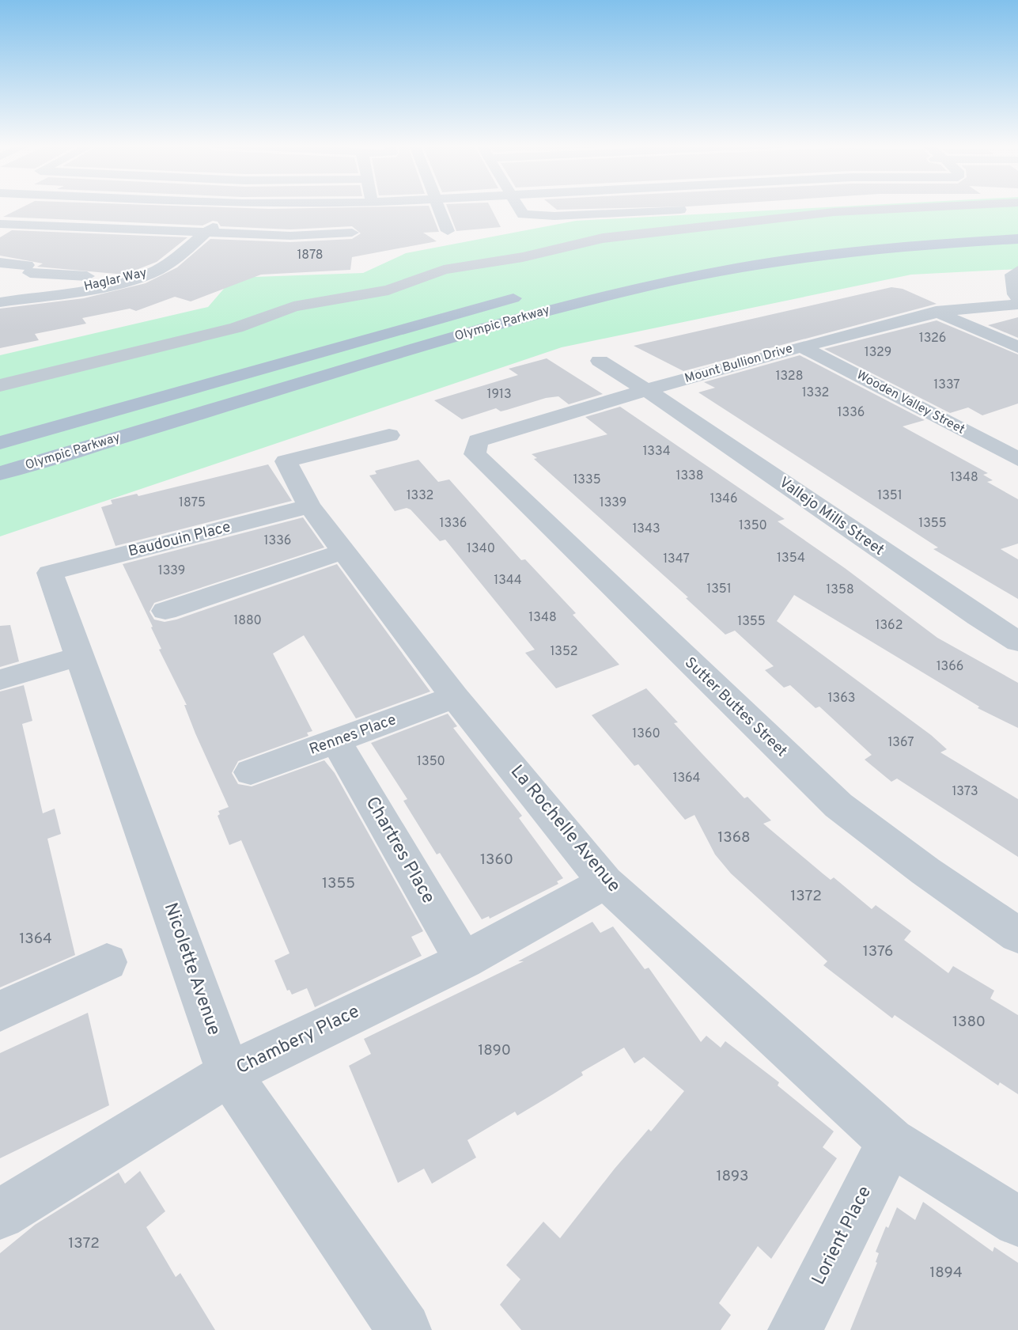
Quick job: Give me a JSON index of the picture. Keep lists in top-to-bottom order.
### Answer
{
  "streets": {
    "main road": ["Olympic Parkway"],
    "street": [
      "Haglar Way",
      "Mount Bullion Drive",
      "Wooden Valley Street",
      "Vallejo Mills Street",
      "Baudouin Place",
      "Sutter Buttes Street",
      "Rennes Place",
      "La Rochelle Avenue",
      "Chartres Place",
      "Nicolette Avenue",
      "Chambery Place",
      "Lorient Place"
    ]
  },
  "crossings": [
    ["Mount Bullion Drive", "Wooden Valley Street"],
    ["Mount Bullion Drive", "Vallejo Mills Street"],
    ["Mount Bullion Drive", "Sutter Buttes Street"],
    ["Baudouin Place", "La Rochelle Avenue"],
    ["Baudouin Place", "Nicolette Avenue"],
    ["Rennes Place", "La Rochelle Avenue"],
    ["Rennes Place", "Chartres Place"],
    ["La Rochelle Avenue", "Chambery Place"],
    ["La Rochelle Avenue", "Lorient Place"],
    ["Chartres Place", "Chambery Place"],
    ["Nicolette Avenue", "Chambery Place"]
  ],
  "house_numbers": [
    "1878",
    "1326",
    "1329",
    "1328",
    "1337",
    "1332",
    "1913",
    "1336",
    "1334",
    "1338",
    "1348",
    "1335",
    "1332",
    "1351",
    "1346",
    "1875",
    "1339",
    "1336",
    "1355",
    "1350",
    "1343",
    "1336",
    "1340",
    "1354",
    "1347",
    "1339",
    "1344",
    "1351",
    "1358",
    "1348",
    "1880",
    "1355",
    "1362",
    "1352",
    "1366",
    "1363",
    "1360",
    "1367",
    "1350",
    "1364",
    "1373",
    "1368",
    "1360",
    "1355",
    "1372",
    "1364",
    "1376",
    "1380",
    "1890",
    "1893",
    "1372",
    "1894"
  ]
}
